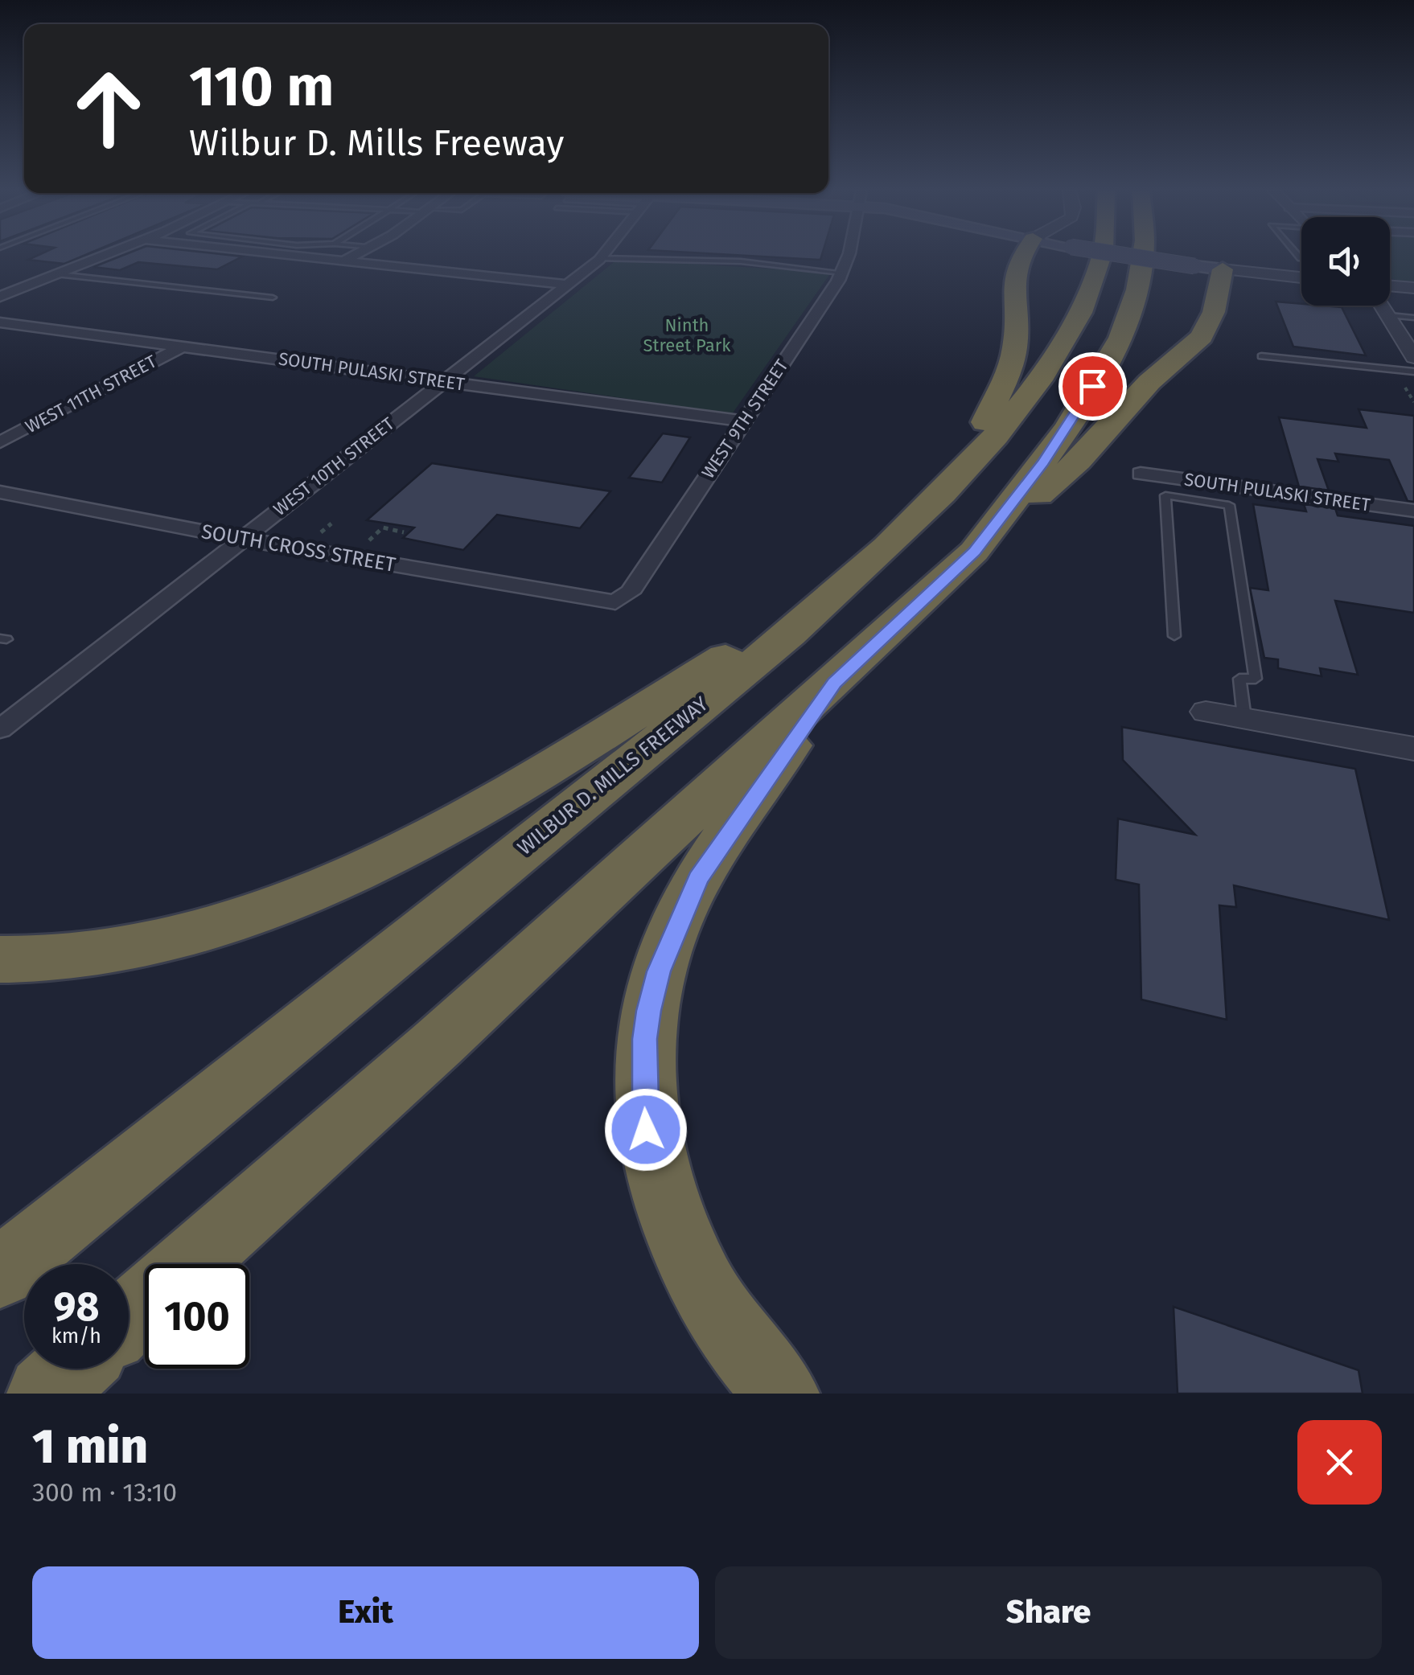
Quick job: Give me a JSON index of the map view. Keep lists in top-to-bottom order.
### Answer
{
  "streets": {
    "highway": ["WILBUR D. MILLS FREEWAY"],
    "street": [
      "SOUTH PULASKI STREET",
      "WEST 11TH STREET",
      "WEST 9TH STREET",
      "WEST 10TH STREET",
      "SOUTH CROSS STREET"
    ]
  },
  "crossings": [
    ["SOUTH PULASKI STREET", "WEST 11TH STREET"],
    ["SOUTH PULASKI STREET", "WEST 9TH STREET"],
    ["SOUTH PULASKI STREET", "WEST 10TH STREET"],
    ["WEST 9TH STREET", "SOUTH CROSS STREET"],
    ["WEST 10TH STREET", "SOUTH CROSS STREET"]
  ],
  "parks": ["Ninth Street Park"],
  "page": {
    "turn": ["110 m", "Wilbur D. Mills Freeway"],
    "speed": "98 km/h",
    "limit": "100",
    "heading": ["1 min", "300 m · 13:10"],
    "buttons": ["Exit", "Share"]
  }
}
